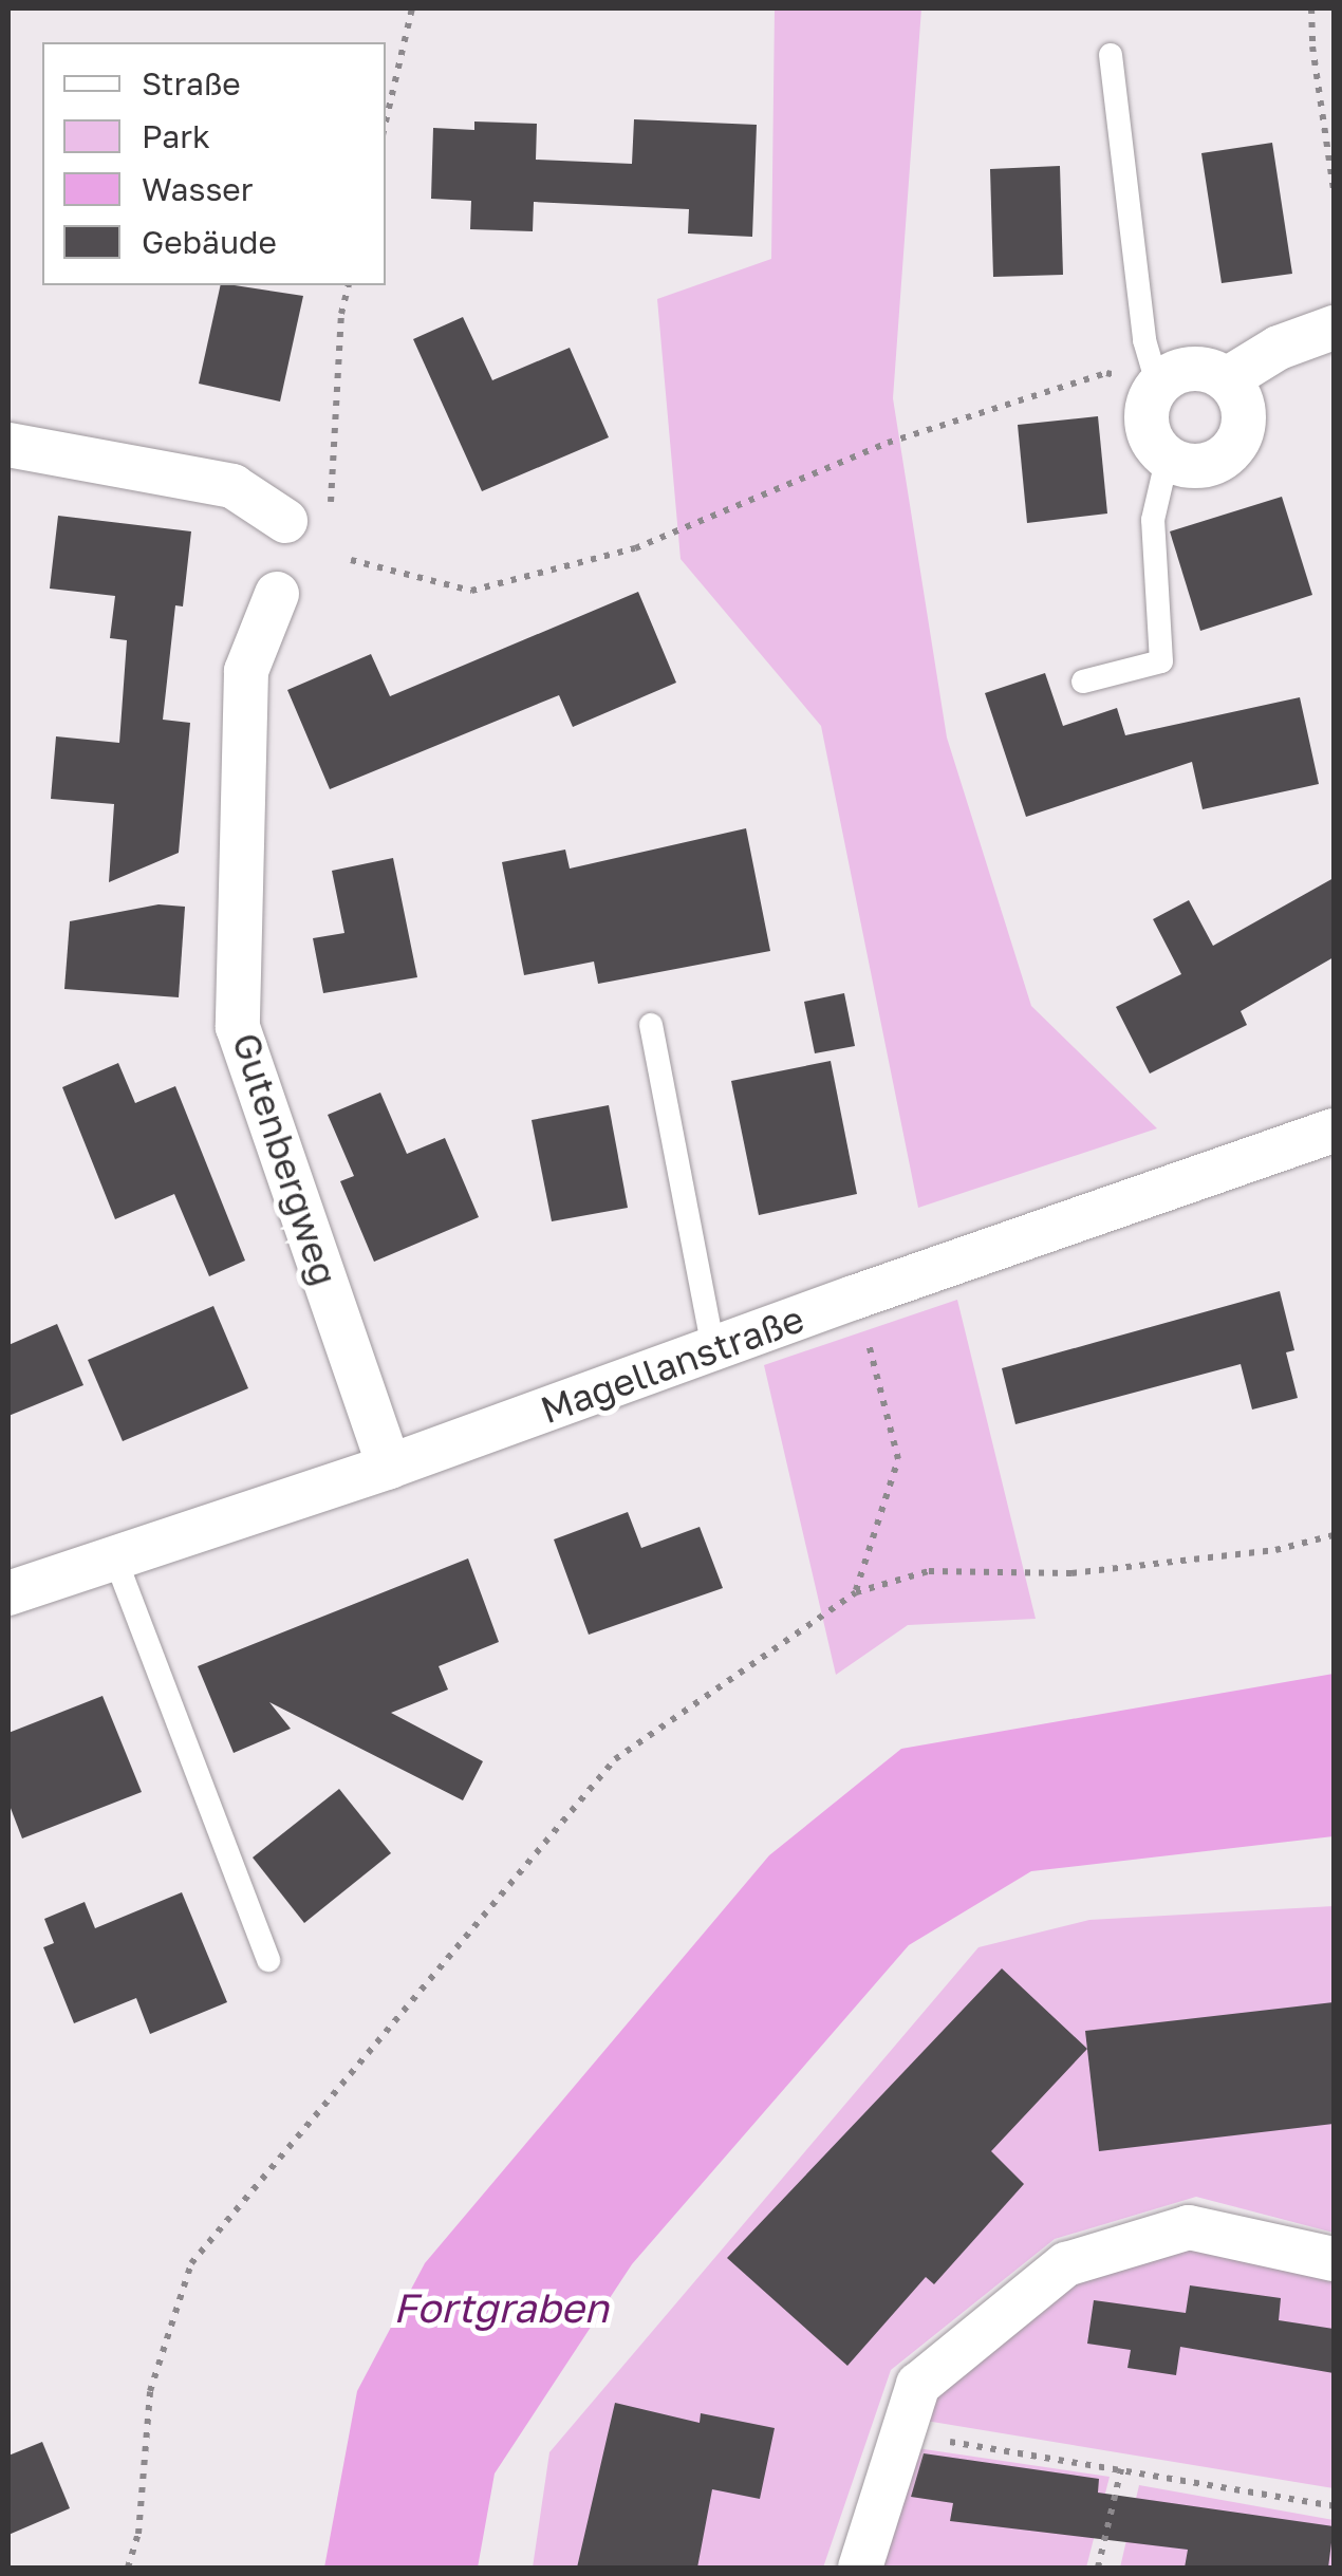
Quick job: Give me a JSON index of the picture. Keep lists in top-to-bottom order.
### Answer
{
  "streets": {
    "street": ["Gutenbergweg", "Magellanstraße"]
  },
  "crossings": [
    ["Gutenbergweg", "Magellanstraße"]
  ],
  "water": ["Fortgraben"],
  "legend": [
    "Straße",
    "Park",
    "Wasser",
    "Gebäude"
  ]
}
